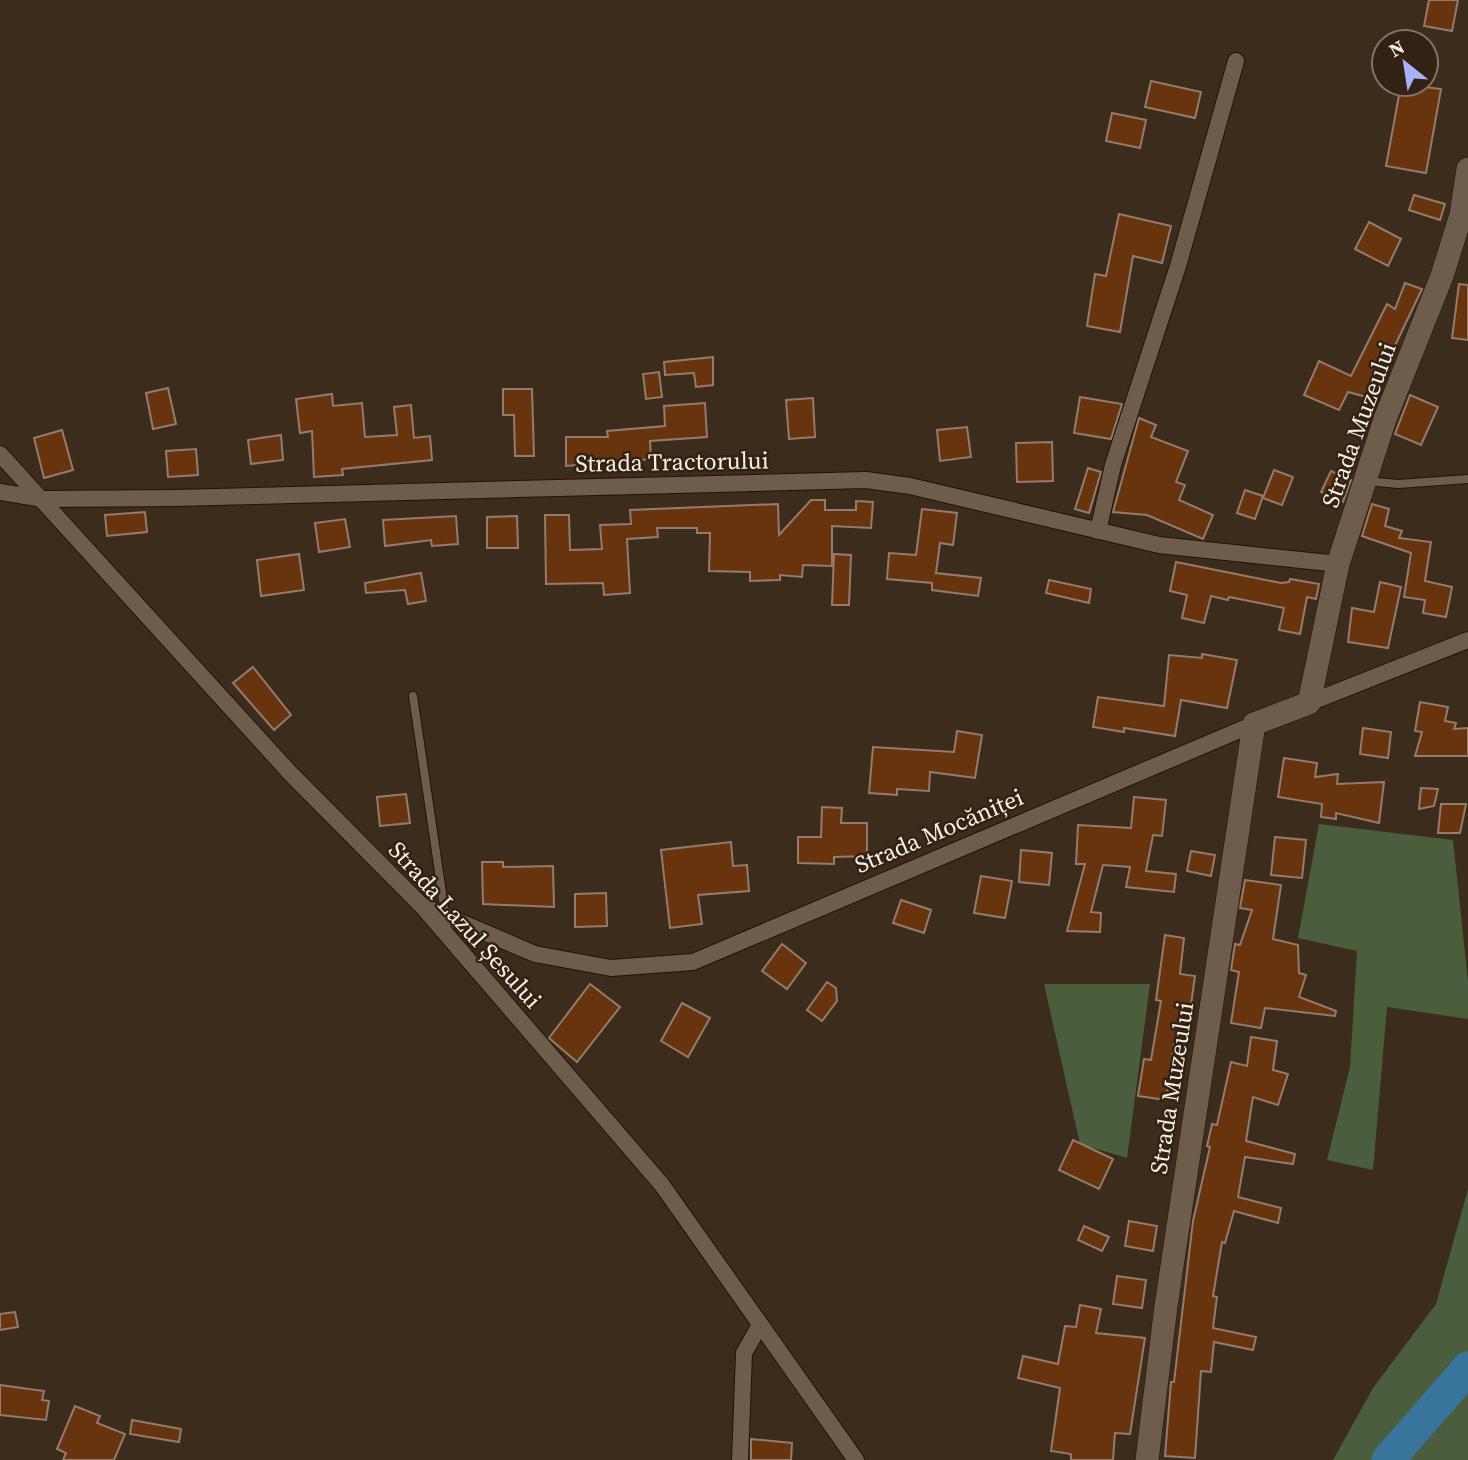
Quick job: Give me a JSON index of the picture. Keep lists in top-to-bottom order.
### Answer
{
  "streets": {
    "street": [
      "Strada Muzeului",
      "Strada Tractorului",
      "Strada Mocăniței",
      "Strada Lazul Șesului"
    ]
  },
  "crossings": [
    ["Strada Muzeului", "Strada Tractorului"],
    ["Strada Muzeului", "Strada Mocăniței"],
    ["Strada Tractorului", "Strada Lazul Șesului"],
    ["Strada Mocăniței", "Strada Lazul Șesului"]
  ],
  "north": "top left"
}
